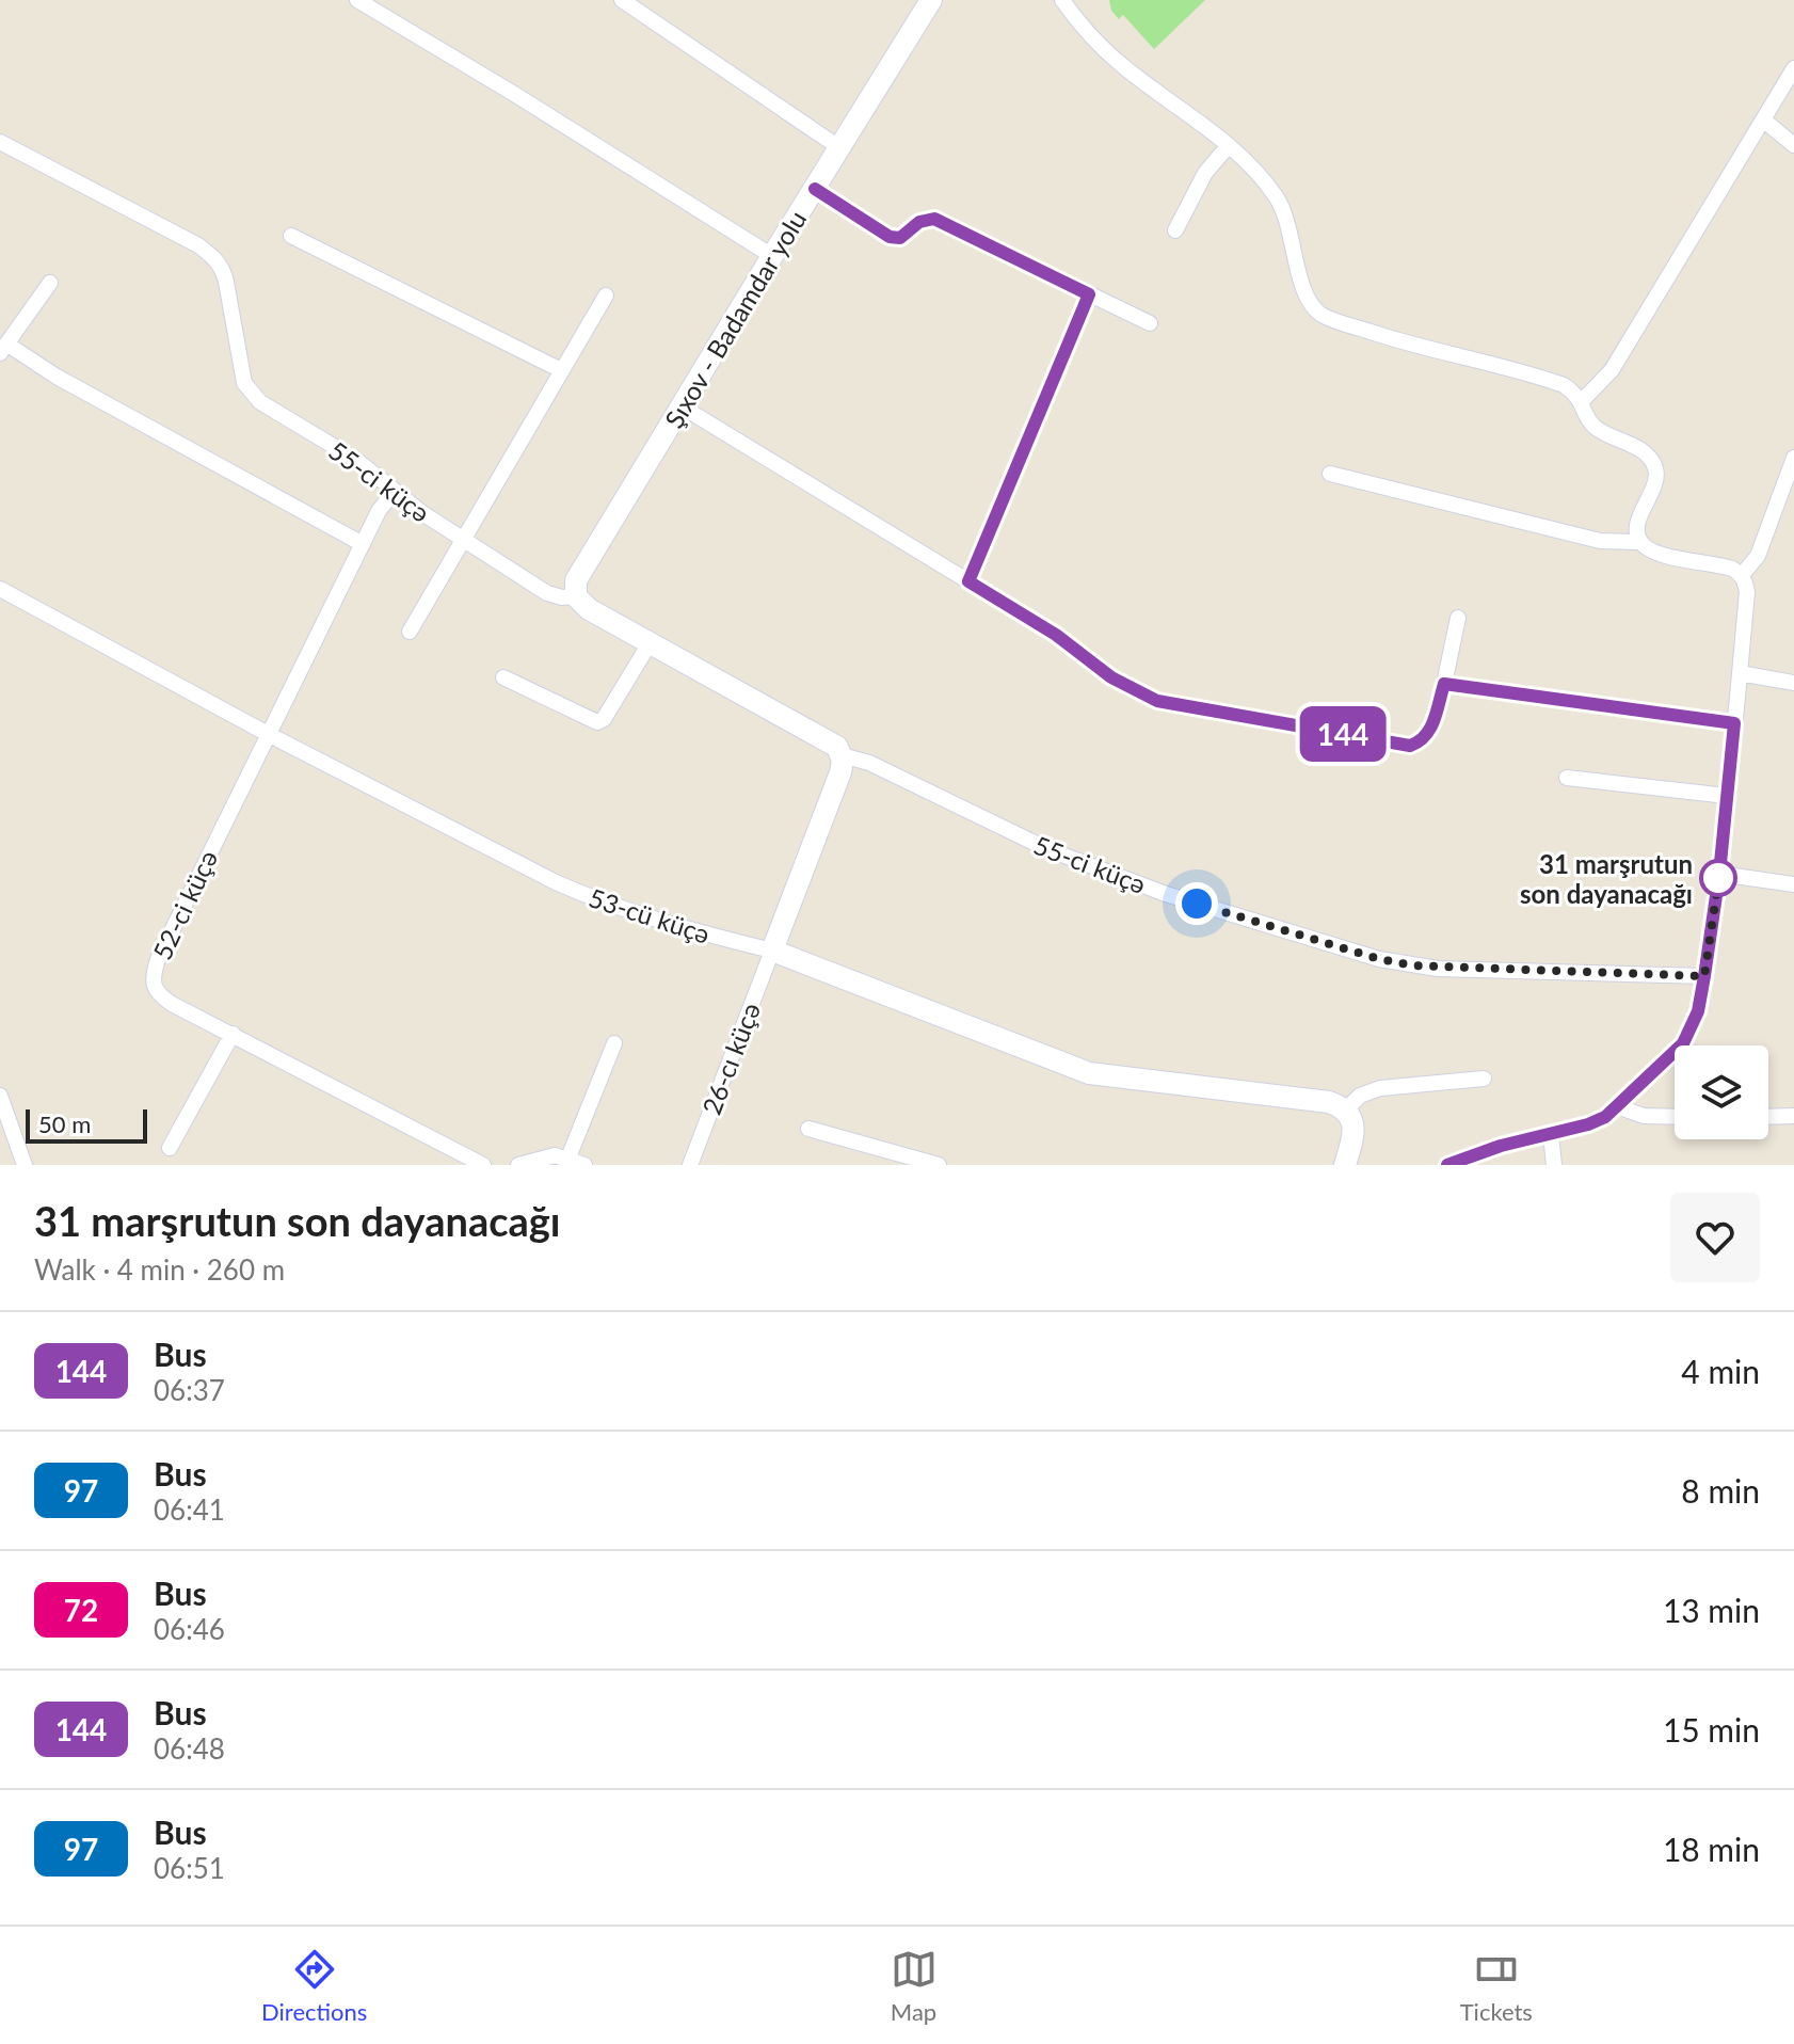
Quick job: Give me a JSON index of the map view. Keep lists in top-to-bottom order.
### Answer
{
  "streets": {
    "street": [
      "Şıxov - Badamdar yolu",
      "55-ci küçə",
      "52-ci küçə",
      "53-cü küçə",
      "26-cı küçə"
    ]
  },
  "crossings": [
    ["Şıxov - Badamdar yolu", "55-ci küçə"],
    ["55-ci küçə", "52-ci küçə"],
    ["52-ci küçə", "53-cü küçə"],
    ["53-cü küçə", "26-cı küçə"]
  ],
  "places": ["31 marşrutun son dayanacağı"],
  "lines": ["bus line 144"],
  "scale_bar": "50 m",
  "page": {
    "on_map": "144",
    "scale": "50 m",
    "heading": ["31 marşrutun son dayanacağı", "Walk · 4 min · 260 m"],
    "list": [
      {
        "mark": "144",
        "name": "Bus",
        "note": "06:37",
        "value": "4 min"
      },
      {
        "mark": "97",
        "name": "Bus",
        "note": "06:41",
        "value": "8 min"
      },
      {
        "mark": "72",
        "name": "Bus",
        "note": "06:46",
        "value": "13 min"
      },
      {
        "mark": "144",
        "name": "Bus",
        "note": "06:48",
        "value": "15 min"
      },
      {
        "mark": "97",
        "name": "Bus",
        "note": "06:51",
        "value": "18 min"
      }
    ],
    "tabs": ["Directions", "Map", "Tickets"]
  }
}
